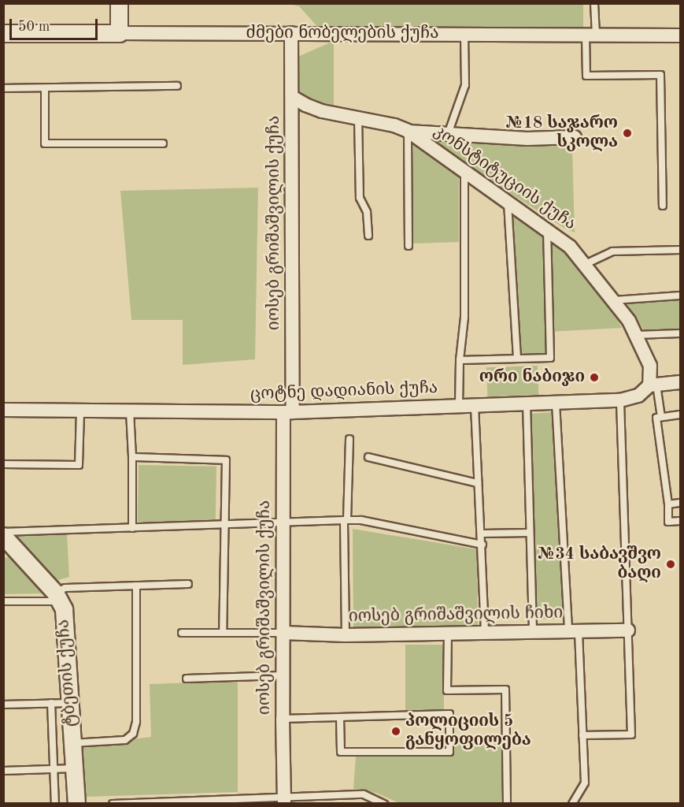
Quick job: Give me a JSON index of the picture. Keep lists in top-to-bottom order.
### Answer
{
  "streets": {
    "street": [
      "ძმები ნობელების ქუჩა",
      "კონსტიტუციის ქუჩა",
      "იოსებ გრიშაშვილის ქუჩა",
      "ცოტნე დადიანის ქუჩა",
      "იოსებ გრიშაშვილის ჩიხი",
      "ტბეთის ქუჩა"
    ]
  },
  "crossings": [
    ["ძმები ნობელების ქუჩა", "იოსებ გრიშაშვილის ქუჩა"],
    ["კონსტიტუციის ქუჩა", "იოსებ გრიშაშვილის ქუჩა"],
    ["კონსტიტუციის ქუჩა", "ცოტნე დადიანის ქუჩა"],
    ["იოსებ გრიშაშვილის ქუჩა", "ცოტნე დადიანის ქუჩა"],
    ["იოსებ გრიშაშვილის ქუჩა", "იოსებ გრიშაშვილის ჩიხი"]
  ],
  "places": [
    "№18 საჯარო სკოლა",
    "ორი ნაბიჯი",
    "№34 საბავშვო ბაღი",
    "პოლიციის 5 განყოფილება"
  ],
  "scale_bar": "50 m"
}
